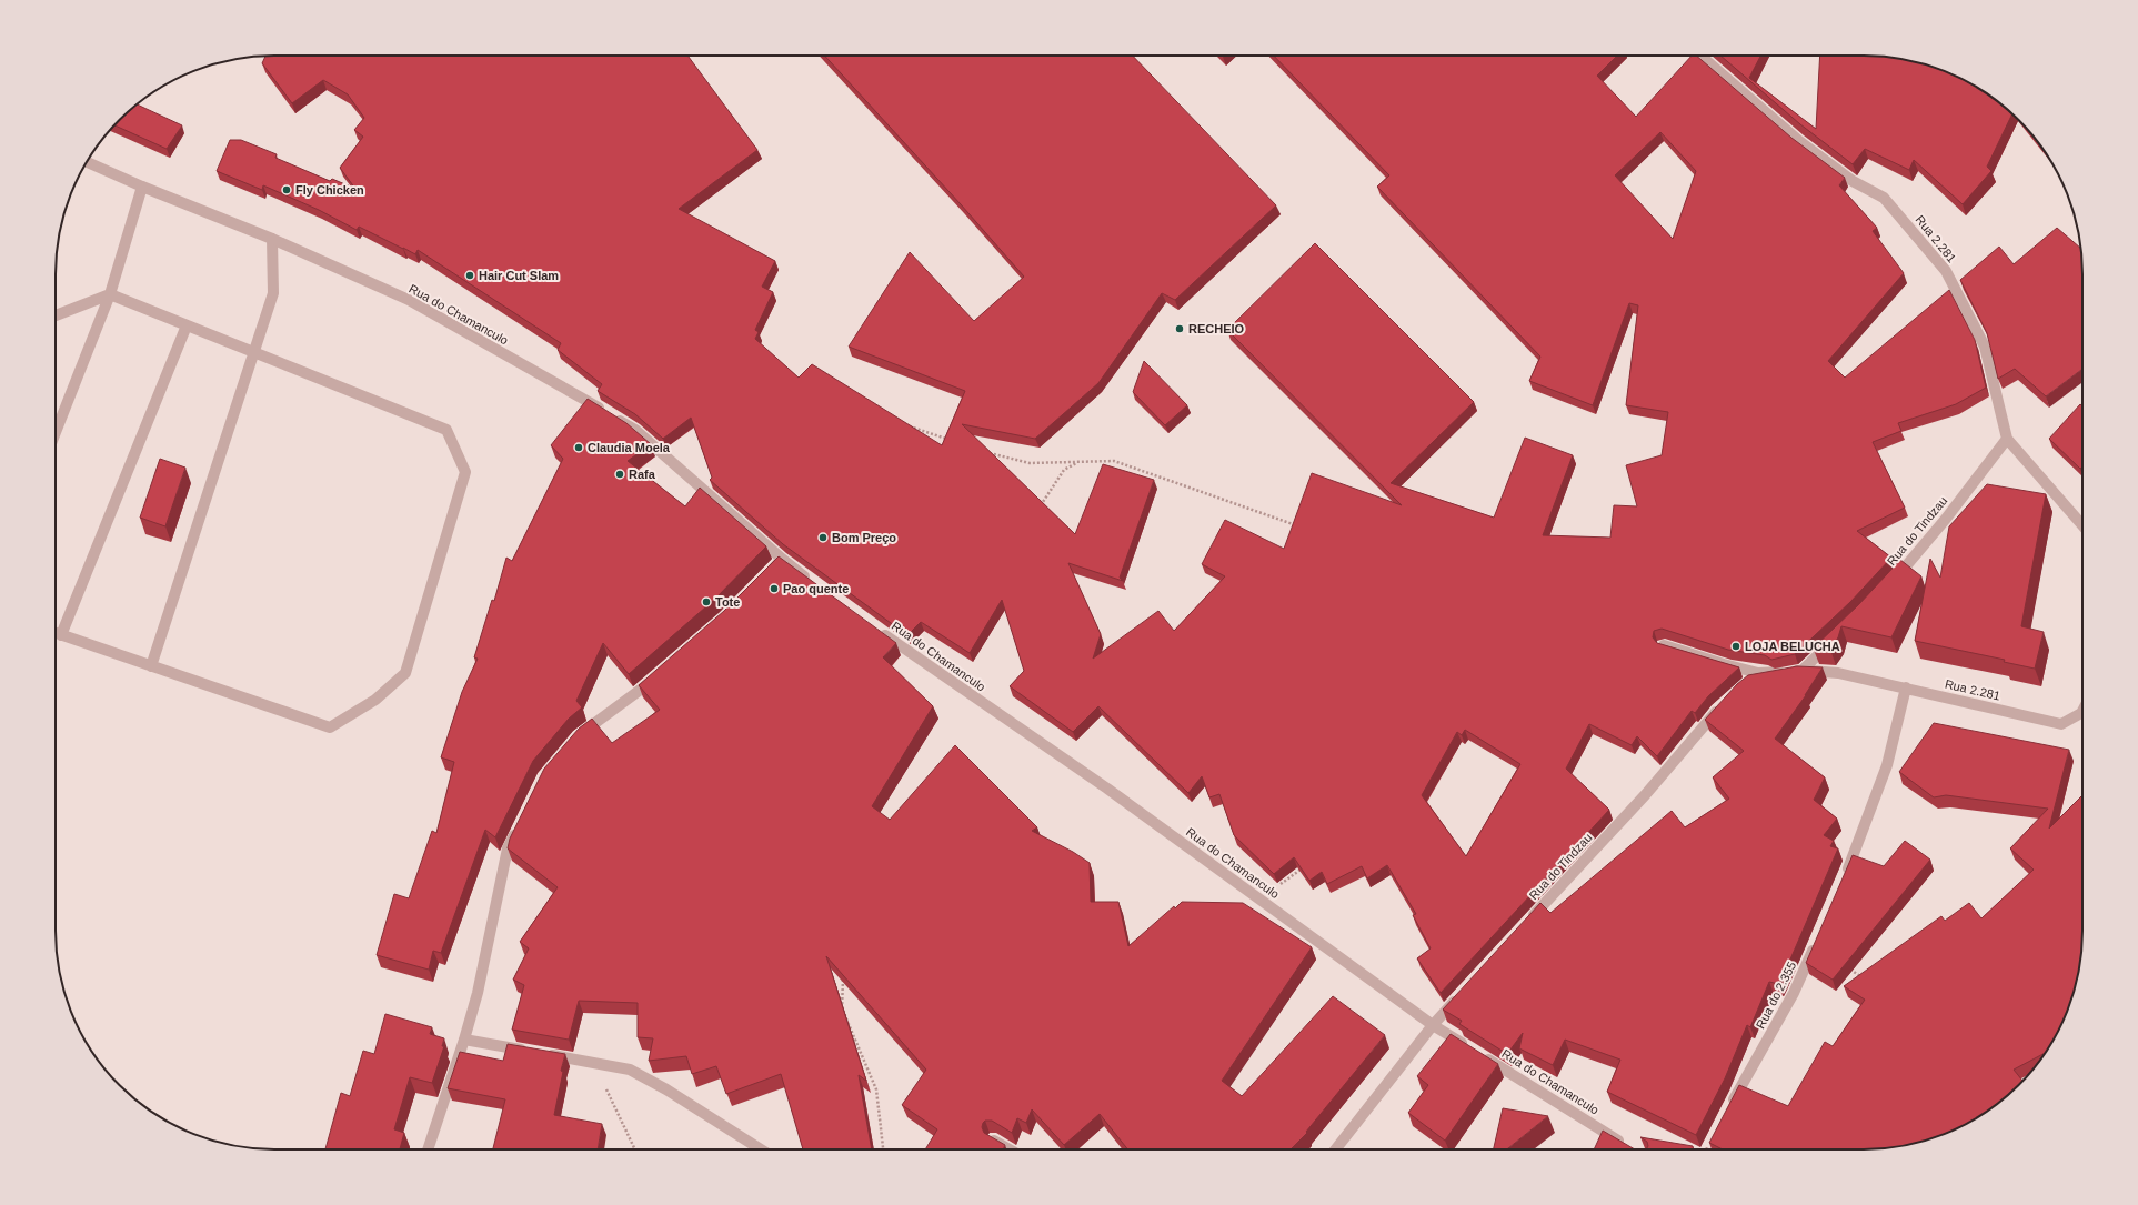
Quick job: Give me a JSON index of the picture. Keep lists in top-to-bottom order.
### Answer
{
  "streets": {
    "street": [
      "Rua 2.281",
      "Rua do Chamanculo",
      "Rua do Tindzau",
      "Rua do 2.355"
    ]
  },
  "crossings": [
    ["Rua 2.281", "Rua do Tindzau"]
  ],
  "places": [
    "Fly Chicken",
    "Hair Cut Slam",
    "RECHEIO",
    "Claudia Moela",
    "Rafa",
    "Bom Preço",
    "Pao quente",
    "Tote",
    "LOJA BELUCHA"
  ]
}
